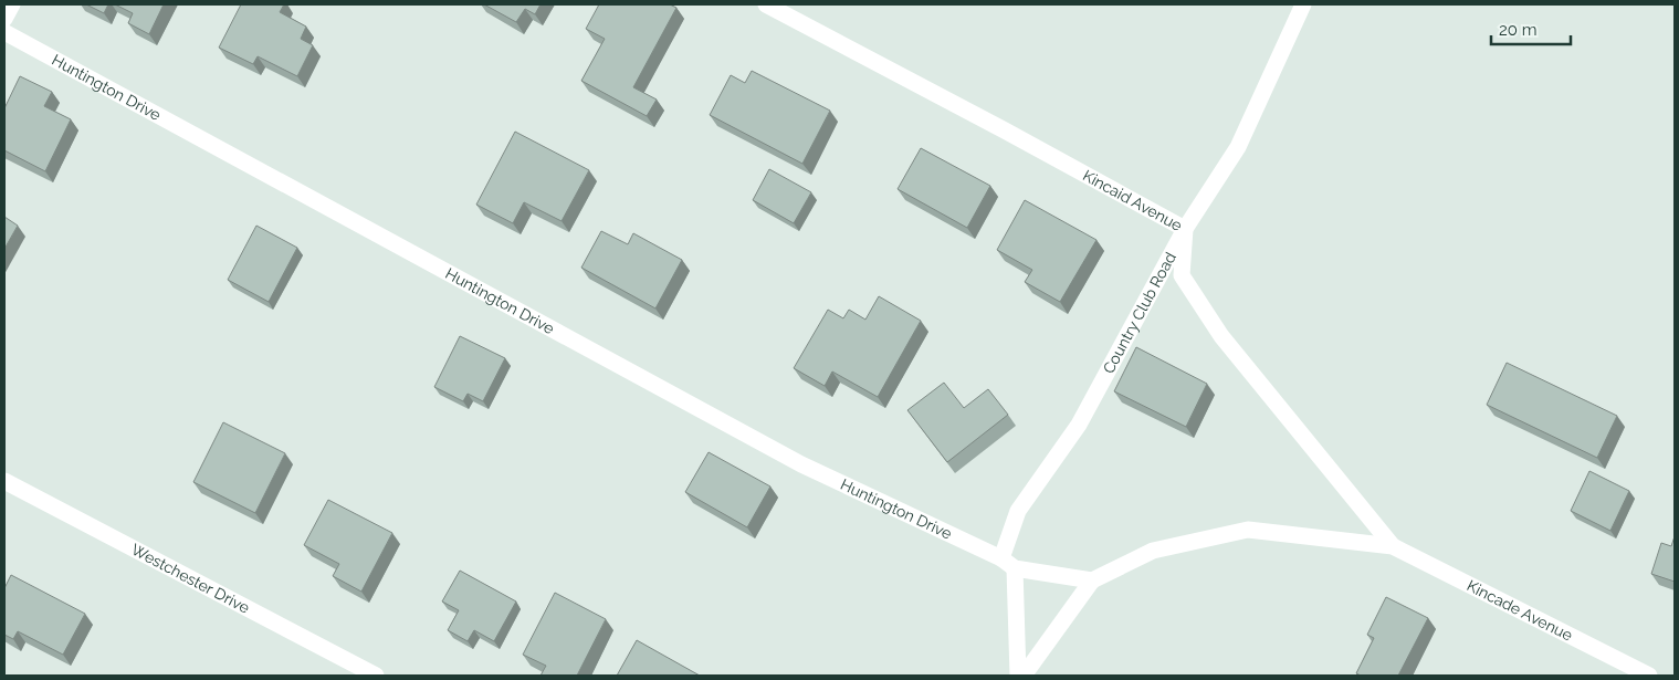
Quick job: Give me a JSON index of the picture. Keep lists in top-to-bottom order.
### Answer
{
  "streets": {
    "street": [
      "Huntington Drive",
      "Kincaid Avenue",
      "Country Club Road",
      "Westchester Drive",
      "Kincade Avenue"
    ]
  },
  "crossings": [
    ["Huntington Drive", "Country Club Road"],
    ["Kincaid Avenue", "Country Club Road"],
    ["Kincaid Avenue", "Kincade Avenue"]
  ],
  "scale_bar": "20 m"
}
